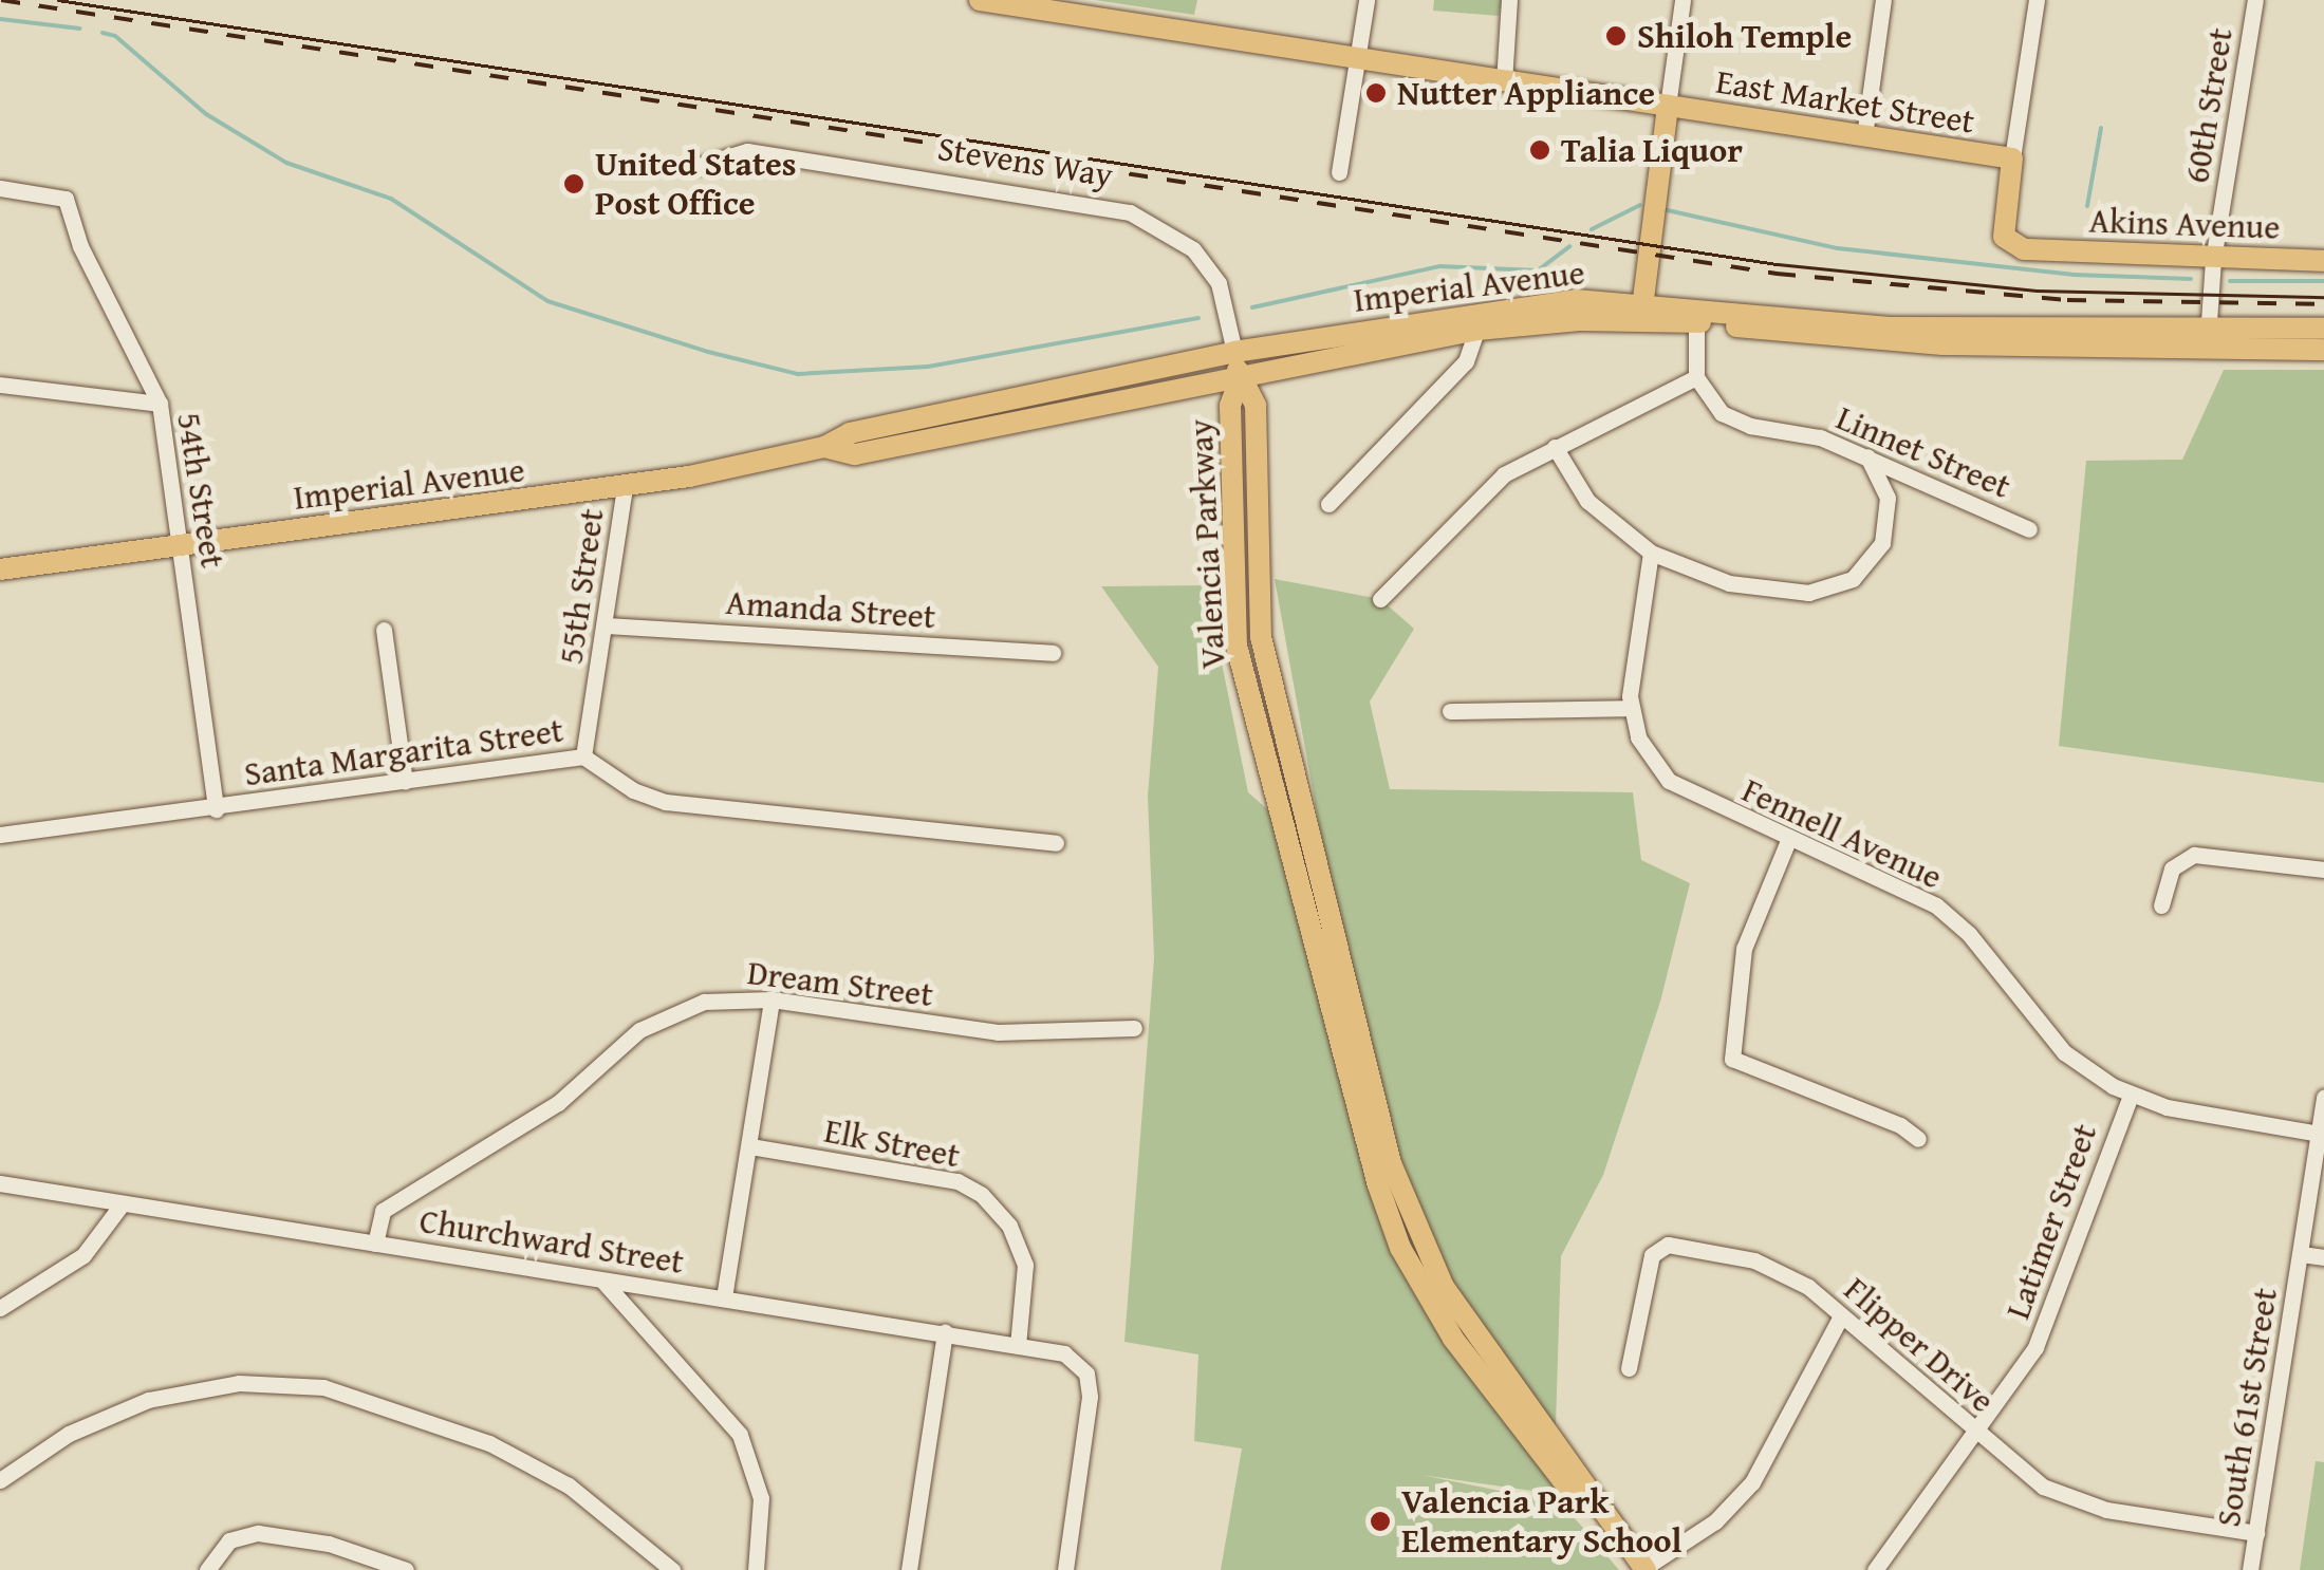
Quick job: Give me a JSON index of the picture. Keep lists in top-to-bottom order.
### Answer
{
  "streets": {
    "main road": [
      "East Market Street",
      "Stevens Way",
      "Akins Avenue",
      "Imperial Avenue",
      "Valencia Parkway"
    ],
    "street": [
      "60th Street",
      "Linnet Street",
      "54th Street",
      "55th Street",
      "Amanda Street",
      "Santa Margarita Street",
      "Fennell Avenue",
      "Dream Street",
      "Elk Street",
      "Latimer Street",
      "Churchward Street",
      "Flipper Drive",
      "South 61st Street"
    ]
  },
  "crossings": [
    ["East Market Street", "Akins Avenue"],
    ["60th Street", "Akins Avenue"],
    ["60th Street", "Imperial Avenue"],
    ["Stevens Way", "Imperial Avenue"],
    ["Stevens Way", "Valencia Parkway"],
    ["Imperial Avenue", "54th Street"],
    ["Imperial Avenue", "Valencia Parkway"],
    ["Imperial Avenue", "55th Street"],
    ["54th Street", "Santa Margarita Street"],
    ["55th Street", "Amanda Street"],
    ["55th Street", "Santa Margarita Street"],
    ["Fennell Avenue", "Latimer Street"],
    ["Fennell Avenue", "South 61st Street"],
    ["Dream Street", "Churchward Street"],
    ["Elk Street", "Churchward Street"],
    ["Latimer Street", "Flipper Drive"],
    ["Flipper Drive", "South 61st Street"]
  ],
  "places": [
    "Shiloh Temple",
    "Nutter Appliance",
    "Talia Liquor",
    "United States Post Office",
    "Valencia Park Elementary School"
  ]
}
